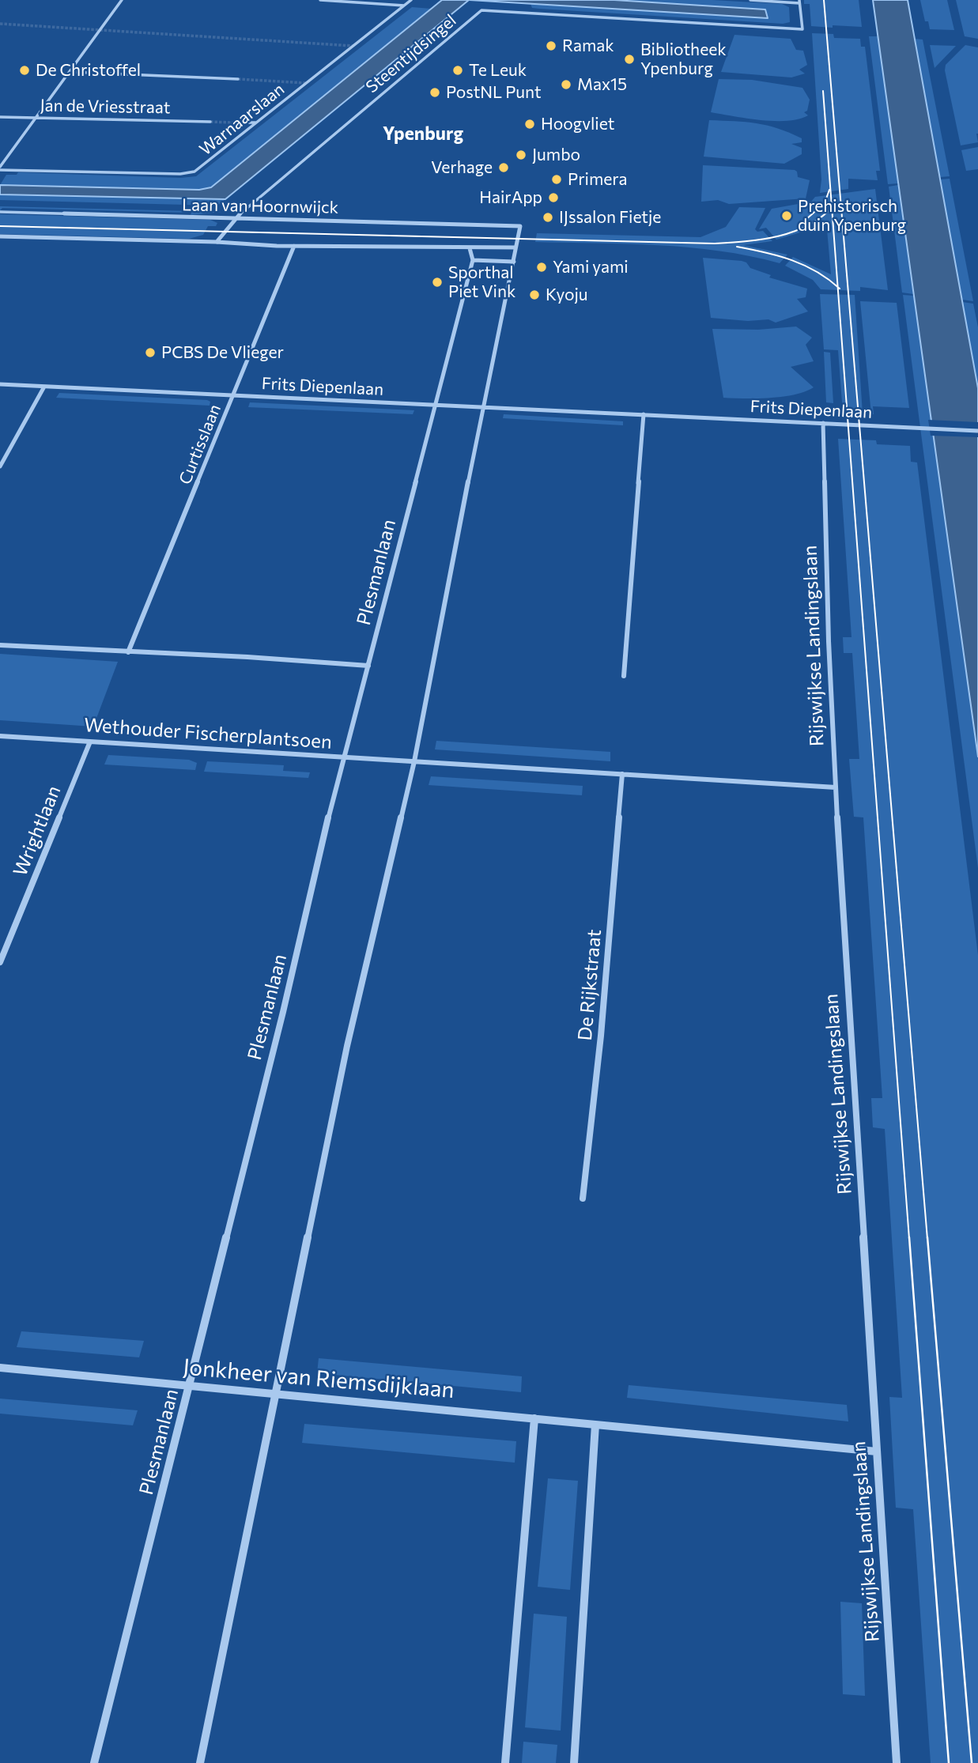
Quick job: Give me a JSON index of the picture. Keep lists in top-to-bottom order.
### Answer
{
  "streets": {
    "street": [
      "Steentijdsingel",
      "Jan de Vriesstraat",
      "Warnaarslaan",
      "Laan van Hoornwijck",
      "Frits Diepenlaan",
      "Curtisslaan",
      "Plesmanlaan",
      "Rijswijkse Landingslaan",
      "Wethouder Fischerplantsoen",
      "Wrightlaan",
      "De Rijkstraat",
      "Jonkheer van Riemsdijklaan"
    ]
  },
  "crossings": [
    ["Steentijdsingel", "Laan van Hoornwijck"],
    ["Laan van Hoornwijck", "Curtisslaan"],
    ["Laan van Hoornwijck", "Plesmanlaan"],
    ["Frits Diepenlaan", "Curtisslaan"],
    ["Frits Diepenlaan", "Plesmanlaan"],
    ["Frits Diepenlaan", "Rijswijkse Landingslaan"],
    ["Plesmanlaan", "Wethouder Fischerplantsoen"],
    ["Plesmanlaan", "Jonkheer van Riemsdijklaan"],
    ["Rijswijkse Landingslaan", "Jonkheer van Riemsdijklaan"],
    ["Wethouder Fischerplantsoen", "Wrightlaan"]
  ],
  "districts": ["Ypenburg"],
  "places": [
    "Ramak",
    "Bibliotheek Ypenburg",
    "De Christoffel",
    "Te Leuk",
    "Max15",
    "PostNL Punt",
    "Hoogvliet",
    "Jumbo",
    "Verhage",
    "Primera",
    "HairApp",
    "Prehistorisch duin Ypenburg",
    "IJssalon Fietje",
    "Yami yami",
    "Sporthal Piet Vink",
    "Kyoju",
    "PCBS De Vlieger"
  ]
}
